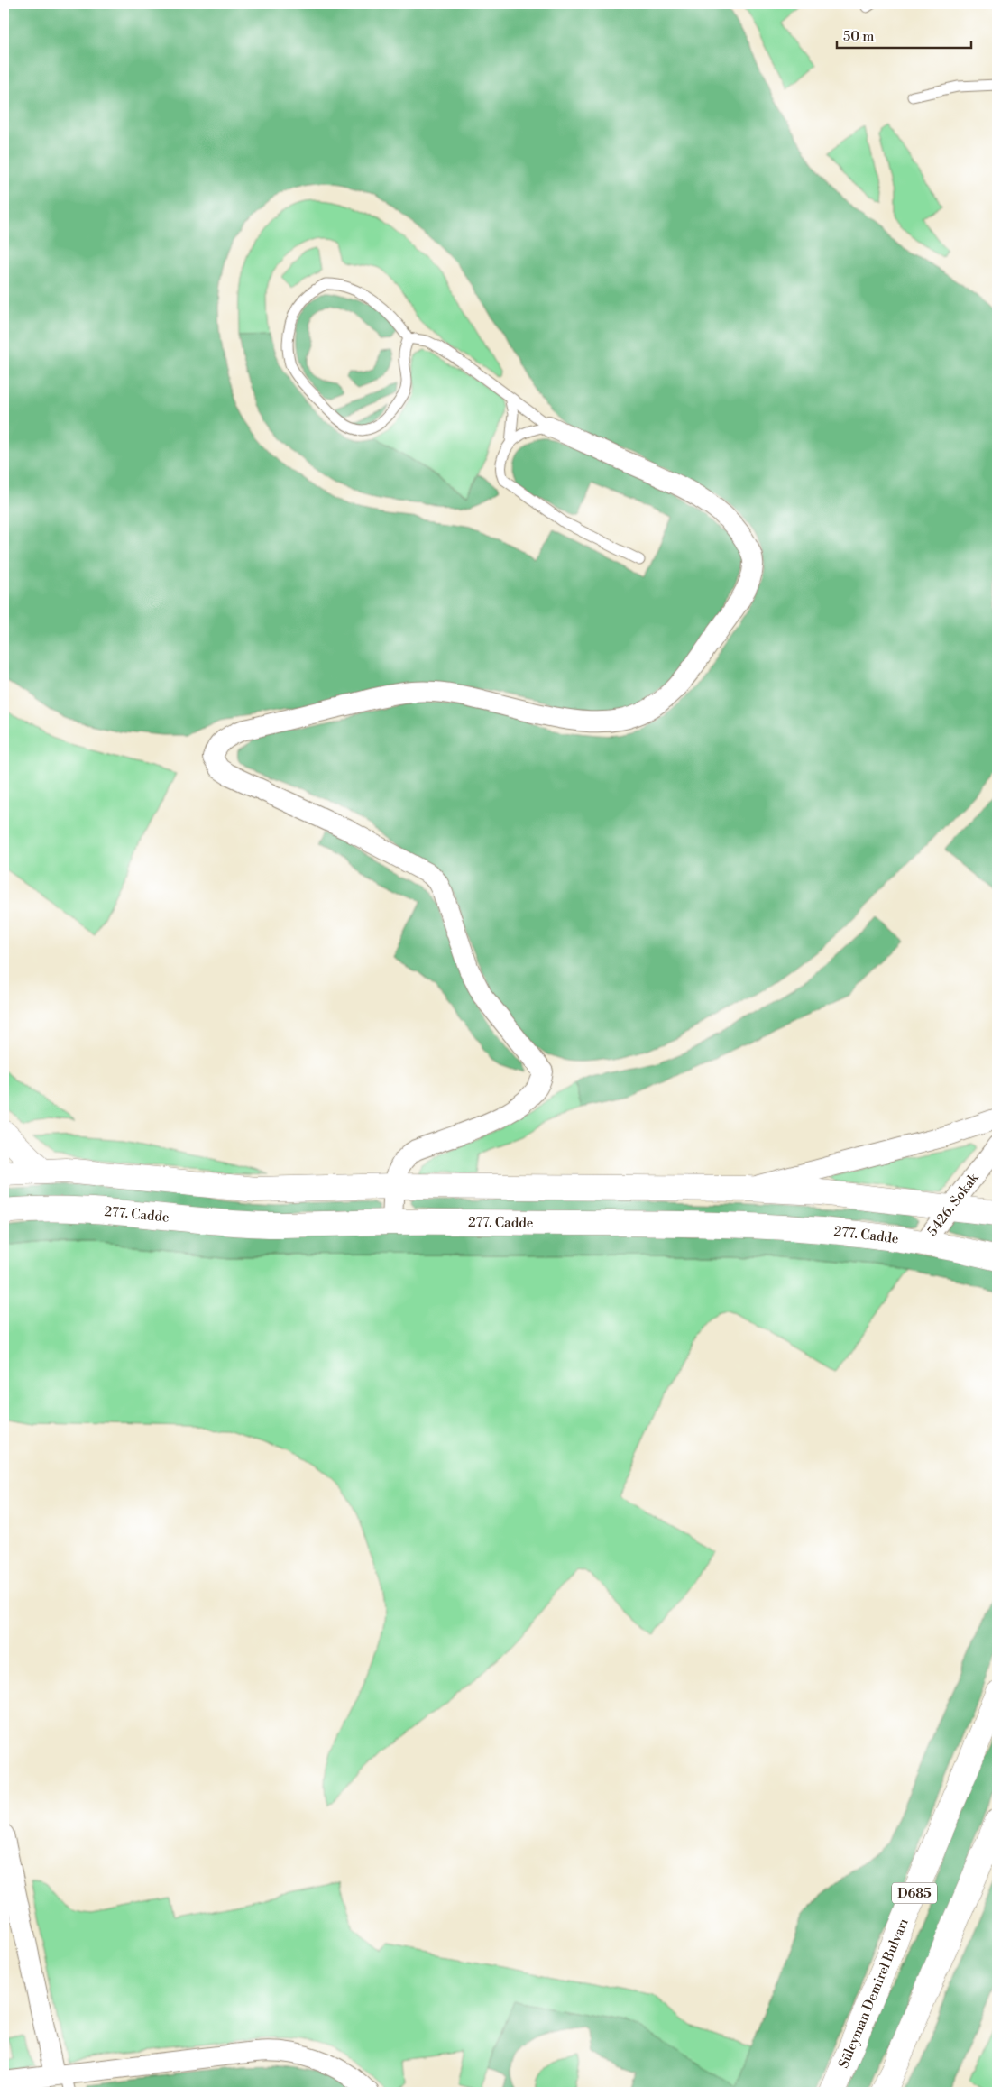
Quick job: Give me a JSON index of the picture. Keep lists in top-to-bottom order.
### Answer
{
  "streets": {
    "main road": ["277. Cadde", "D685", "Süleyman Demirel Bulvarı"],
    "street": ["5426. Sokak"]
  },
  "crossings": [
    ["5426. Sokak", "277. Cadde"]
  ],
  "scale_bar": "50 m"
}
